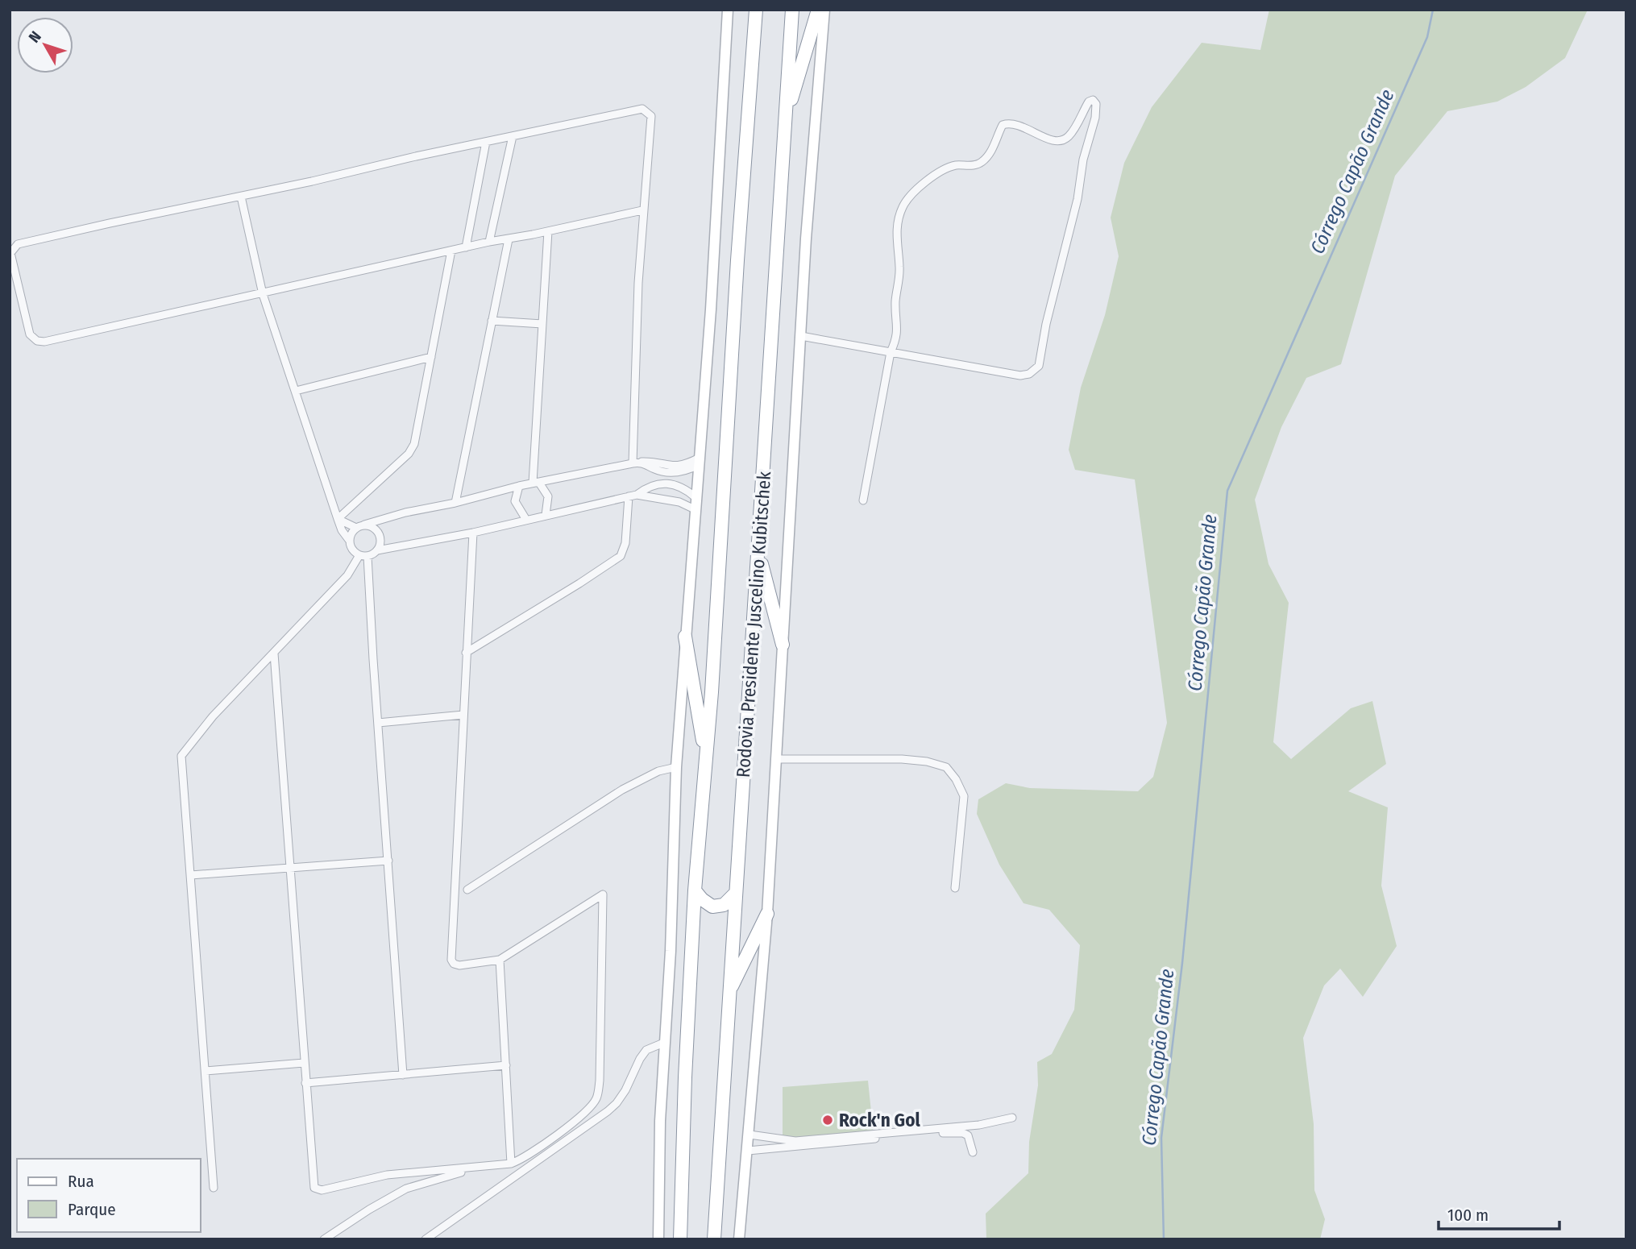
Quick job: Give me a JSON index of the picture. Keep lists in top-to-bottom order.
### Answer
{
  "streets": {
    "highway": ["Rodovia Presidente Juscelino Kubitschek"]
  },
  "water": ["Córrego Capão Grande"],
  "places": ["Rock'n Gol"],
  "legend": ["Rua", "Parque"],
  "scale_bar": "100 m",
  "north": "top left"
}
